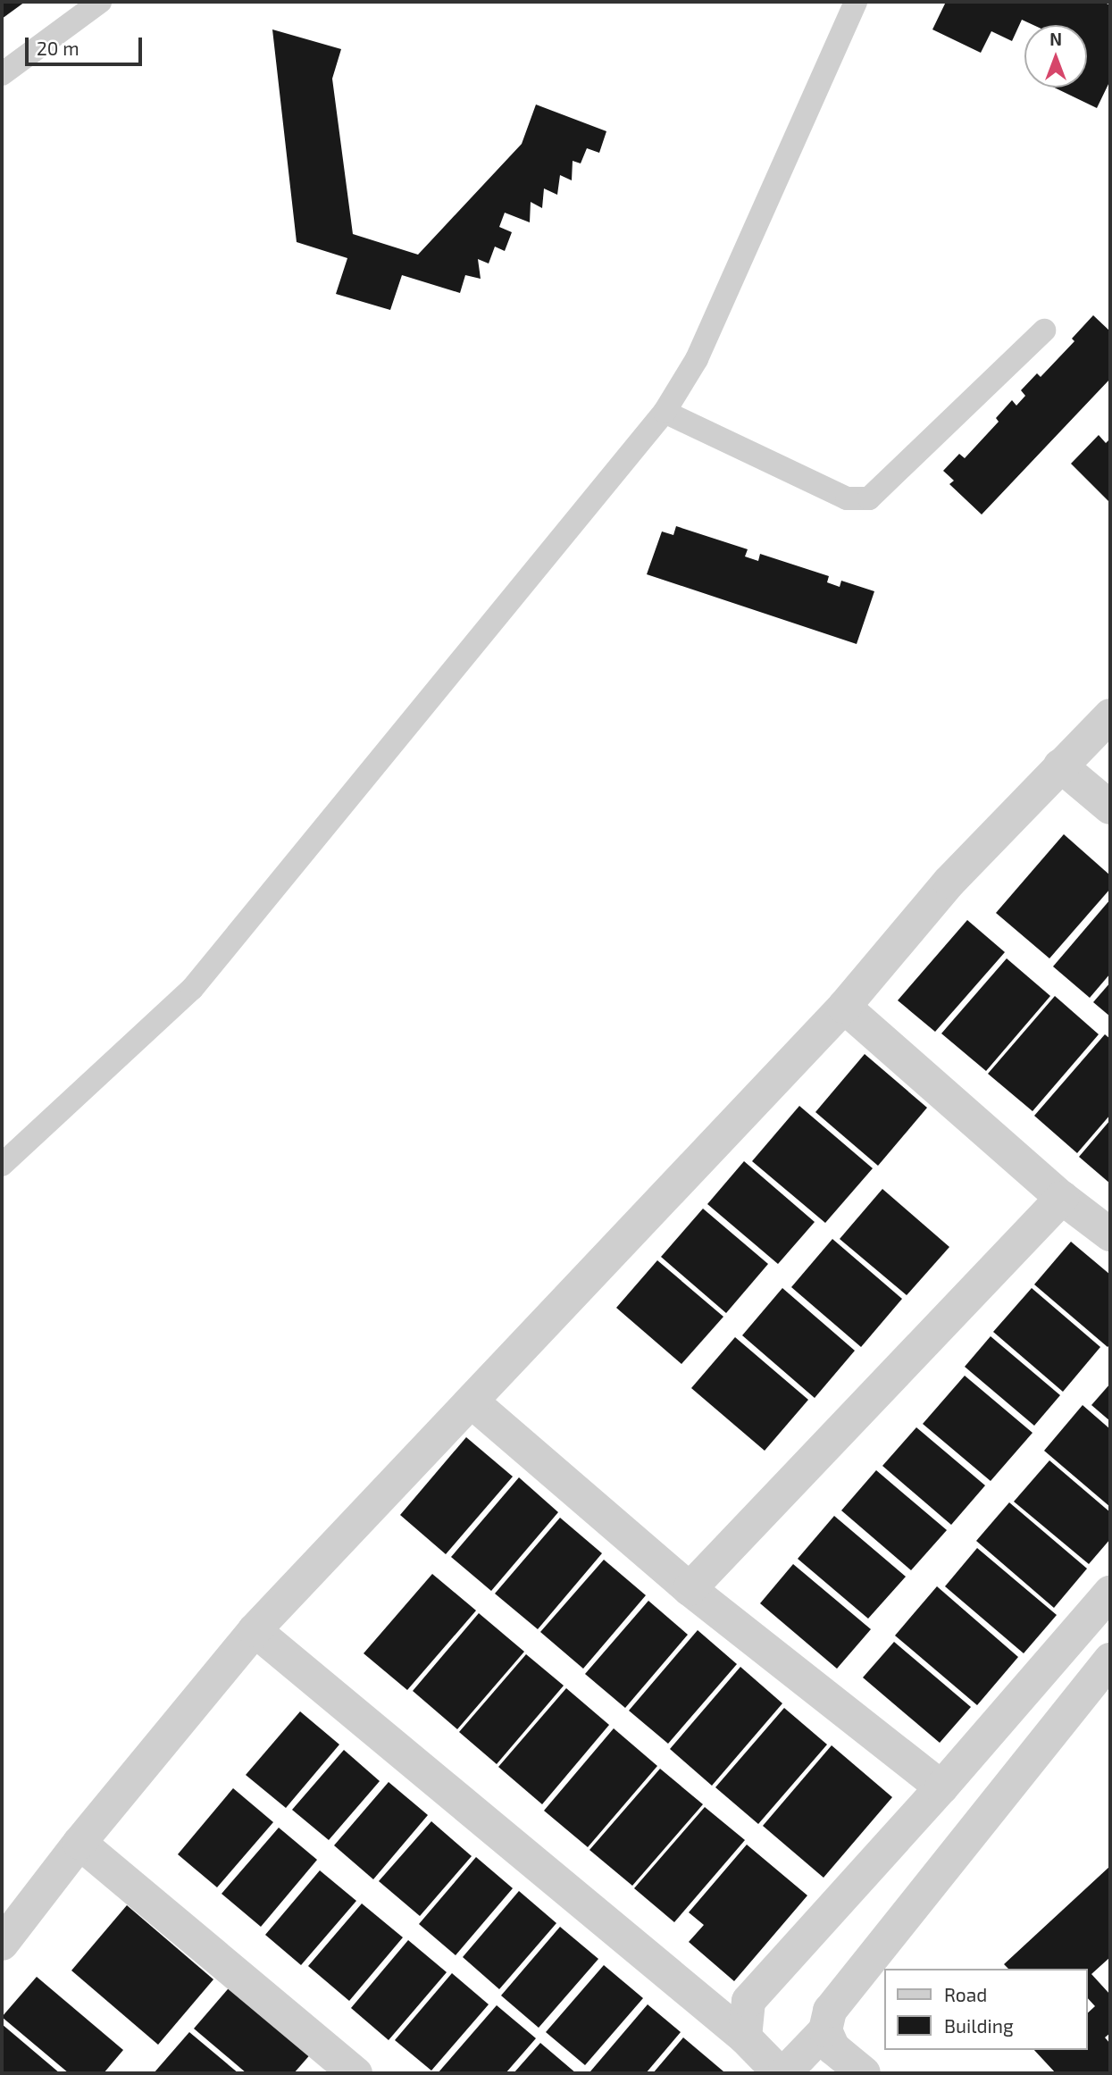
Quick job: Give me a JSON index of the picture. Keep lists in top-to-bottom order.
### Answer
{
  "legend": ["Road", "Building"],
  "scale_bar": "20 m",
  "north": "top"
}
